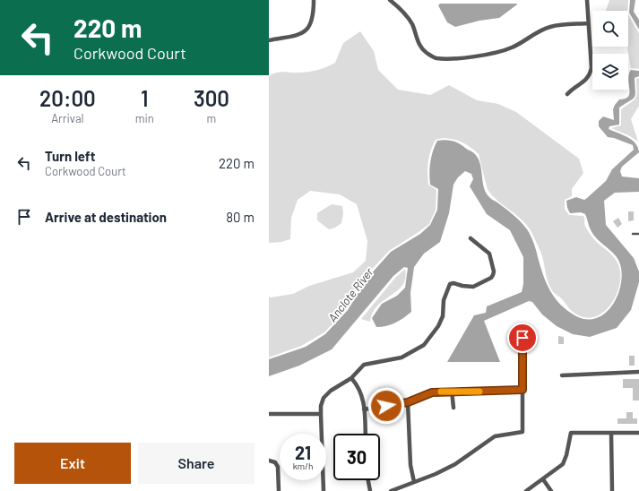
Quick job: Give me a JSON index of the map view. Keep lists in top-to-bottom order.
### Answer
{
  "water": ["Anclote River"],
  "page": {
    "turn": ["220 m", "Corkwood Court"],
    "eta": [
      "20:00",
      "Arrival",
      "1",
      "min",
      "300",
      "m"
    ],
    "list": [
      {
        "name": "Turn left",
        "note": "Corkwood Court",
        "value": "220 m"
      },
      {
        "name": "Arrive at destination",
        "value": "80 m"
      }
    ],
    "speed": "21 km/h",
    "limit": "30",
    "buttons": ["Exit", "Share"]
  }
}
